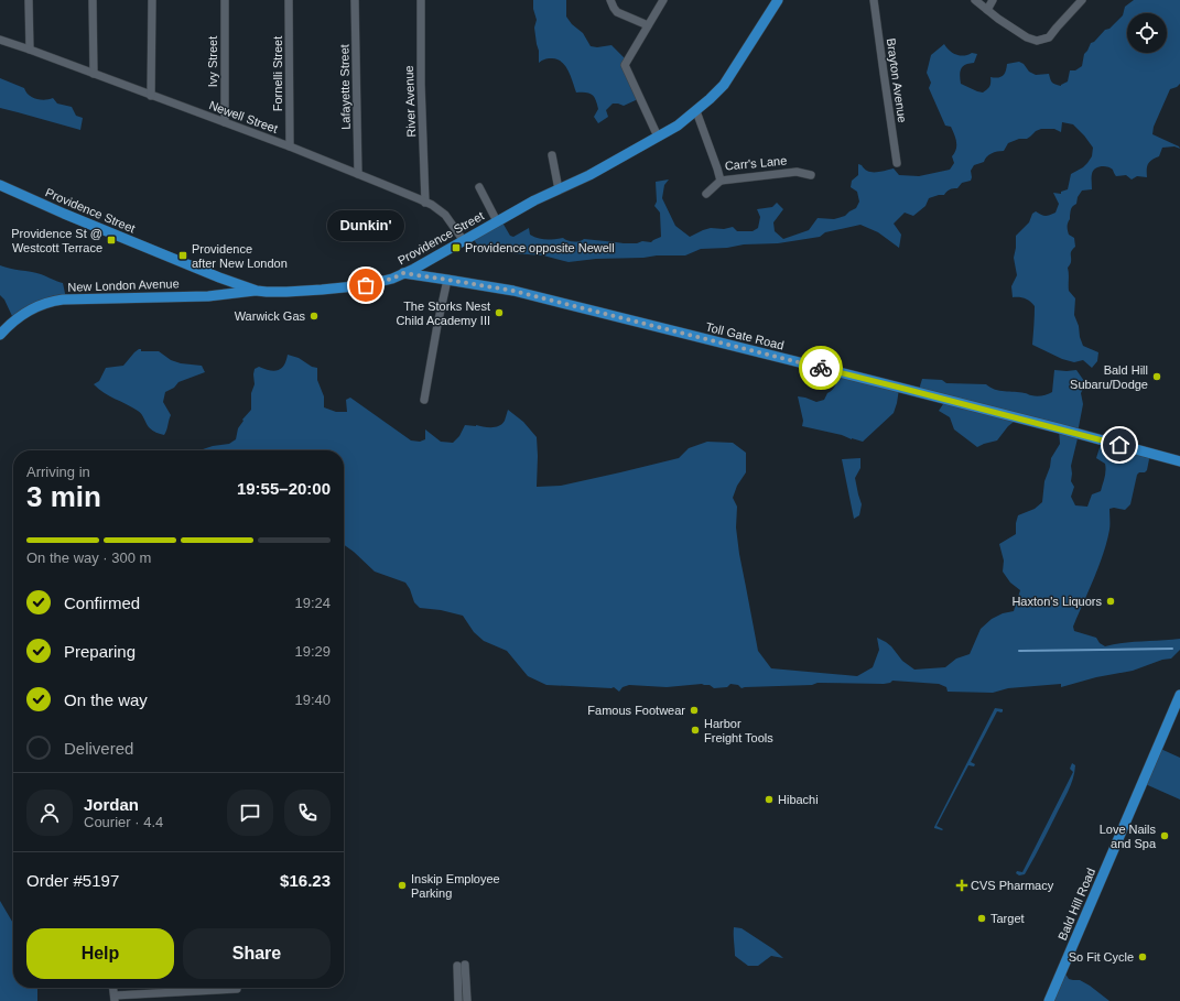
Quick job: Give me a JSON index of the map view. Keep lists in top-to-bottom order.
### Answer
{
  "streets": {
    "main road": [
      "Providence Street",
      "New London Avenue",
      "Toll Gate Road",
      "Bald Hill Road"
    ],
    "street": [
      "Ivy Street",
      "Fornelli Street",
      "Brayton Avenue",
      "Lafayette Street",
      "River Avenue",
      "Newell Street",
      "Carr's Lane"
    ]
  },
  "crossings": [
    ["Ivy Street", "Newell Street"],
    ["Fornelli Street", "Newell Street"],
    ["Lafayette Street", "Newell Street"],
    ["River Avenue", "Newell Street"],
    ["Newell Street", "Providence Street"],
    ["Carr's Lane", "Providence Street"],
    ["Providence Street", "New London Avenue"],
    ["Providence Street", "Toll Gate Road"]
  ],
  "places": {
    "transit": ["Providence St @ Westcott Terrace", "Providence opposite Newell", "Providence after New London"],
    "other": [
      "Dunkin'",
      "The Storks Nest Child Academy III",
      "Warwick Gas",
      "Bald Hill Subaru/Dodge",
      "Haxton's Liquors",
      "Famous Footwear",
      "Harbor Freight Tools",
      "Hibachi",
      "Love Nails and Spa",
      "Inskip Employee Parking",
      "Target",
      "So Fit Cycle"
    ],
    "health": ["CVS Pharmacy"]
  },
  "page": {
    "bubble": "Dunkin'",
    "heading": ["3 min", "Arriving in", "19:55–20:00"],
    "panel": [
      "Jordan",
      "Courier · 4.4",
      "Order #5197",
      "$16.23"
    ],
    "bar": "On the way · 300 m",
    "list": [
      ["Confirmed", "19:24"],
      ["Preparing", "19:29"],
      ["On the way", "19:40"],
      "Delivered"
    ],
    "buttons": ["Help", "Share"]
  }
}
